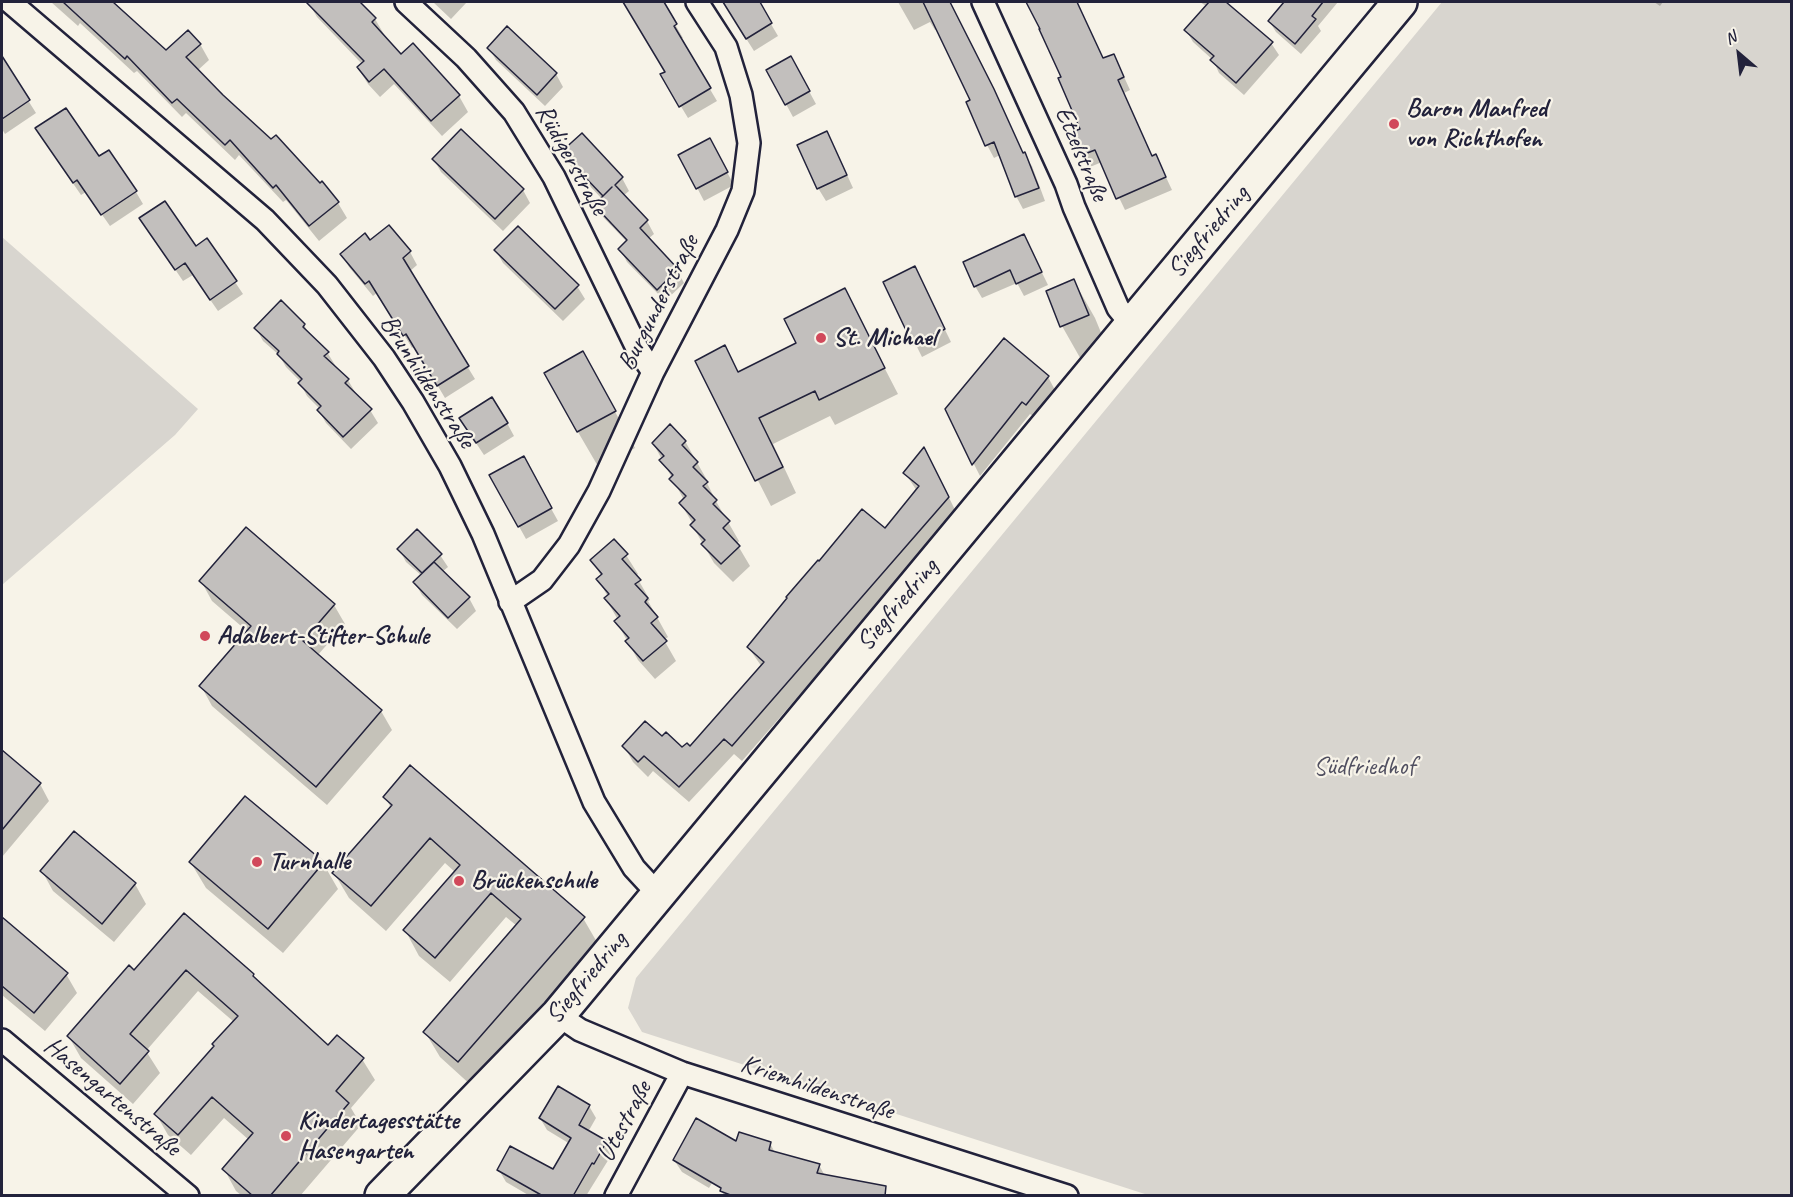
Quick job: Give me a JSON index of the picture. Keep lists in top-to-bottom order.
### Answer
{
  "streets": {
    "main road": ["Siegfriedring"],
    "street": [
      "Etzelstraße",
      "Rüdigerstraße",
      "Burgunderstraße",
      "Brunhildenstraße",
      "Kriemhildenstraße",
      "Hasengartenstraße",
      "Utestraße"
    ]
  },
  "crossings": [
    ["Etzelstraße", "Siegfriedring"],
    ["Rüdigerstraße", "Burgunderstraße"],
    ["Siegfriedring", "Brunhildenstraße"],
    ["Siegfriedring", "Kriemhildenstraße"],
    ["Burgunderstraße", "Brunhildenstraße"],
    ["Kriemhildenstraße", "Utestraße"]
  ],
  "parks": ["Südfriedhof"],
  "places": [
    "Baron Manfred von Richthofen",
    "St. Michael",
    "Adalbert-Stifter-Schule",
    "Turnhalle",
    "Brückenschule",
    "Kindertagesstätte Hasengarten"
  ],
  "north": "top left"
}
